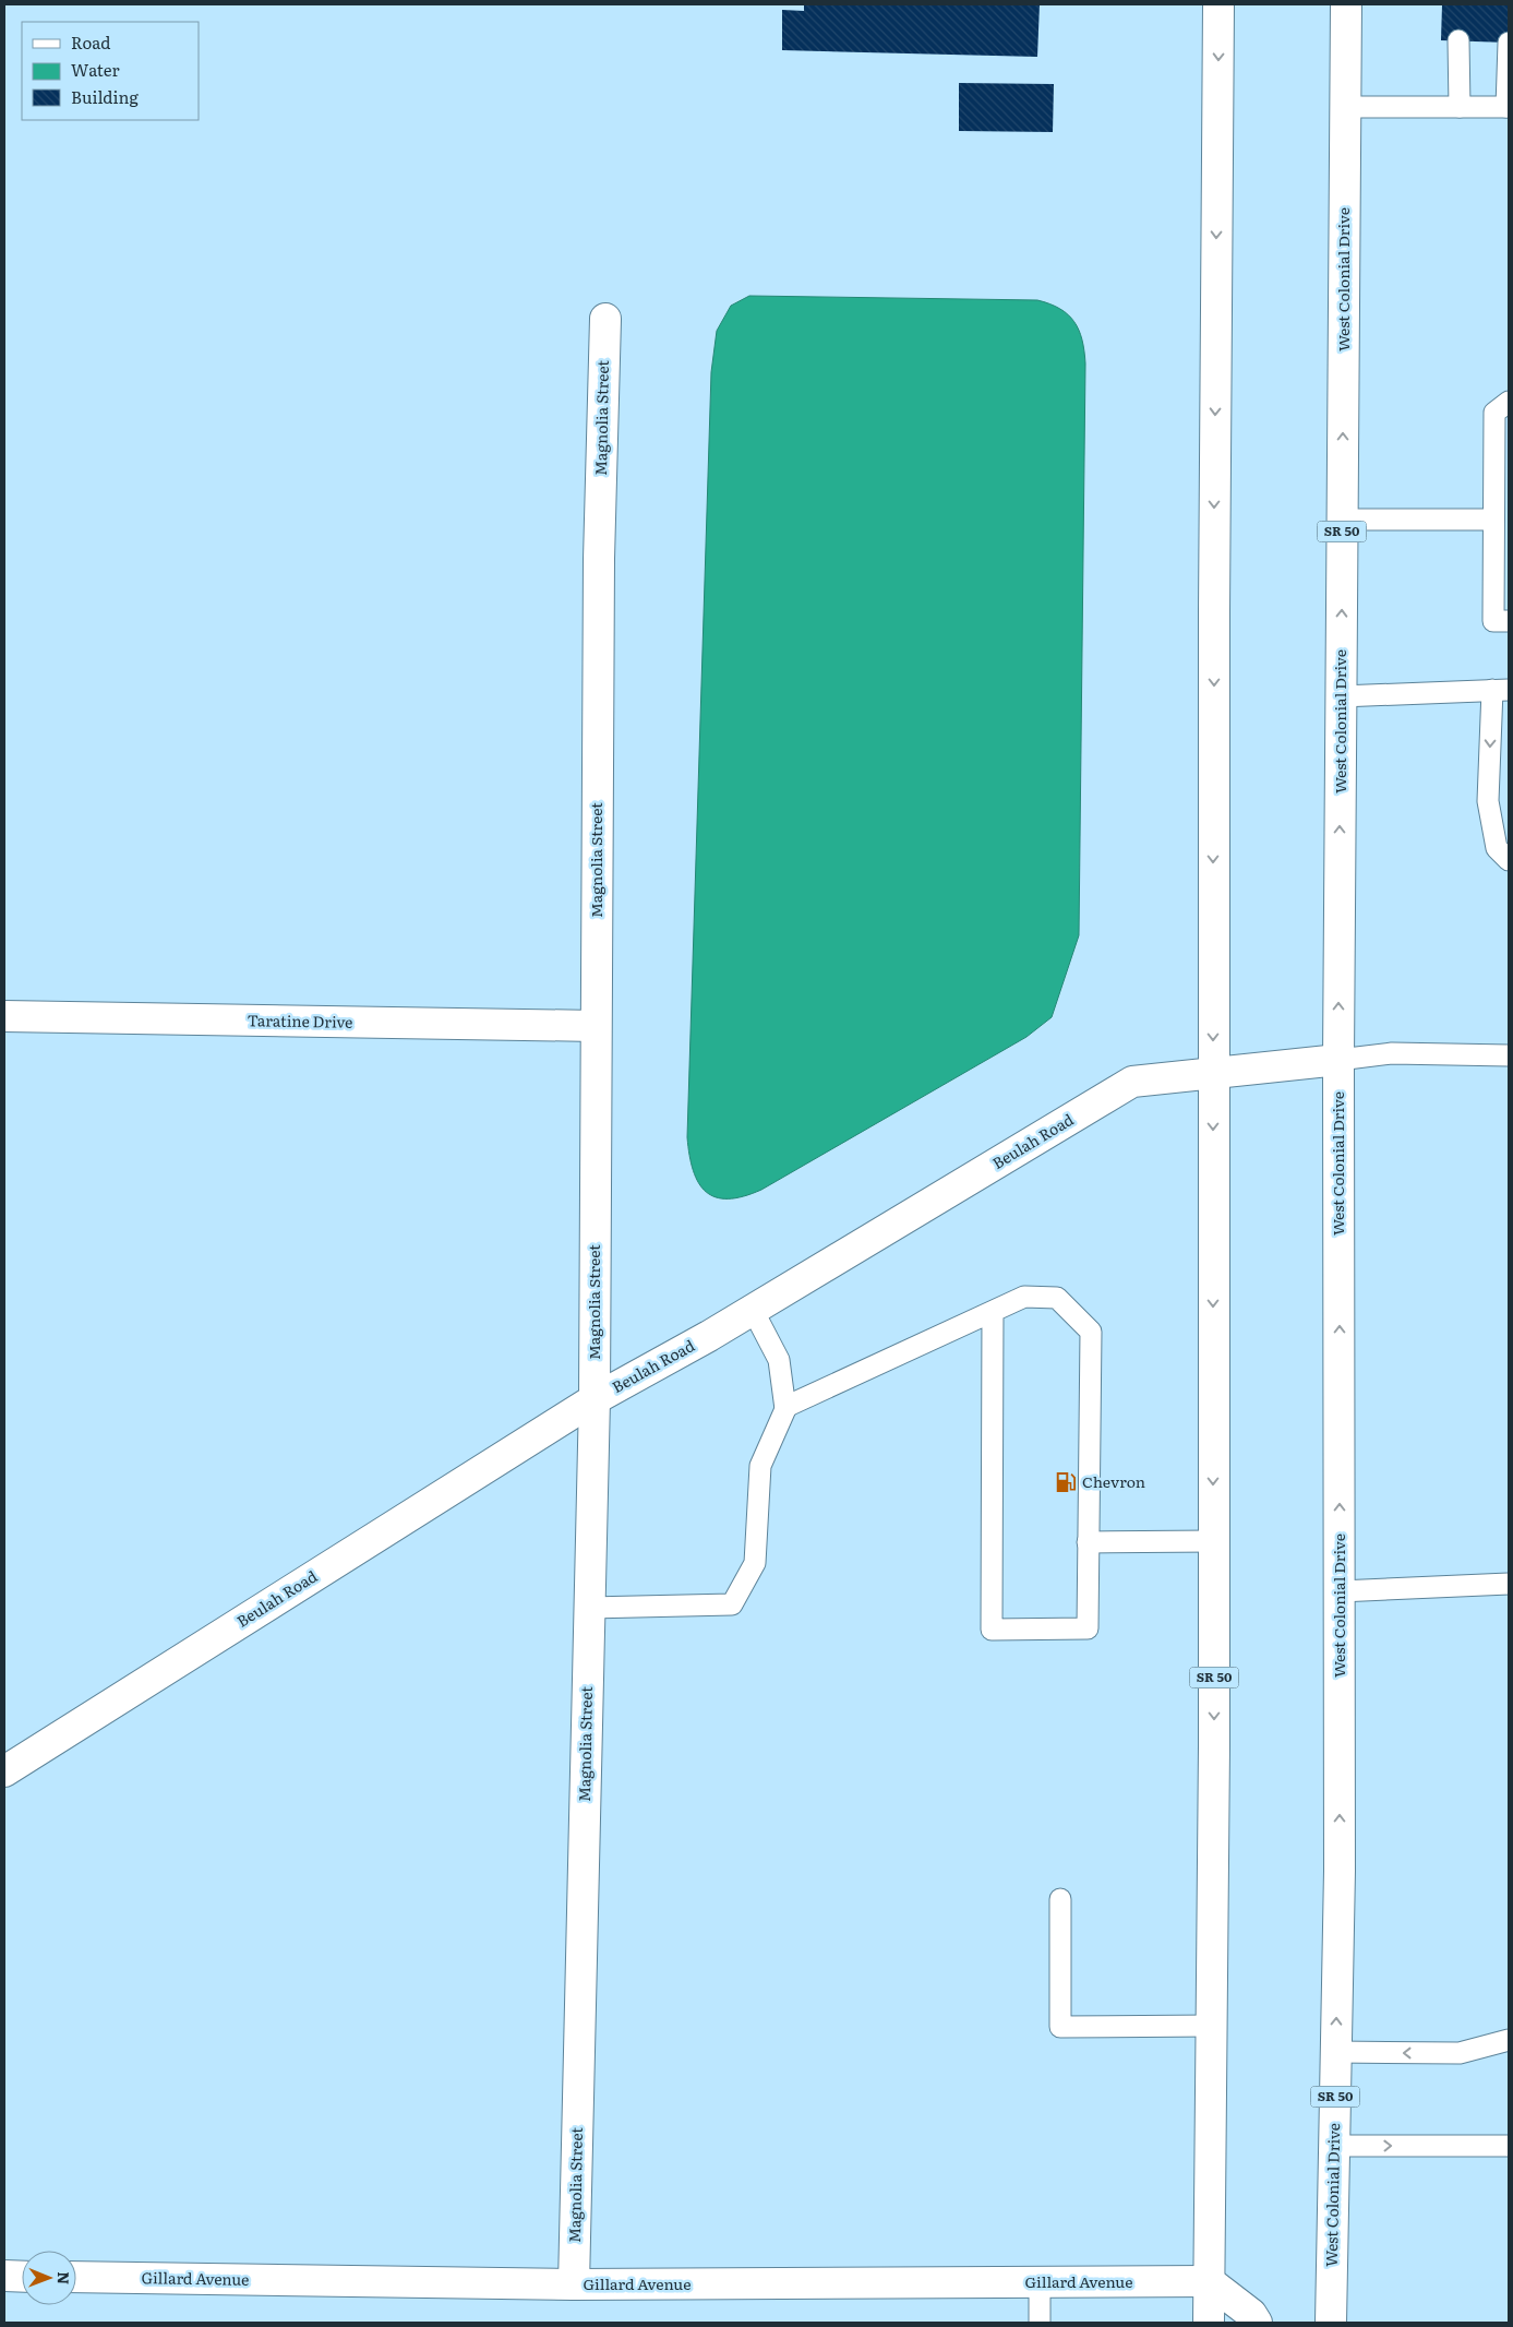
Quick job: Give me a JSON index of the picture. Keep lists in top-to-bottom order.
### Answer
{
  "streets": {
    "main road": [
      "West Colonial Drive",
      "Magnolia Street",
      "SR 50",
      "Taratine Drive",
      "Beulah Road",
      "Gillard Avenue"
    ]
  },
  "crossings": [
    ["West Colonial Drive", "Beulah Road"],
    ["Magnolia Street", "Taratine Drive"],
    ["Magnolia Street", "Beulah Road"],
    ["Magnolia Street", "Gillard Avenue"],
    ["SR 50", "Beulah Road"],
    ["SR 50", "Gillard Avenue"]
  ],
  "places": {
    "fuel station": ["Chevron"]
  },
  "legend": ["Road", "Water", "Building"],
  "north": "right"
}
